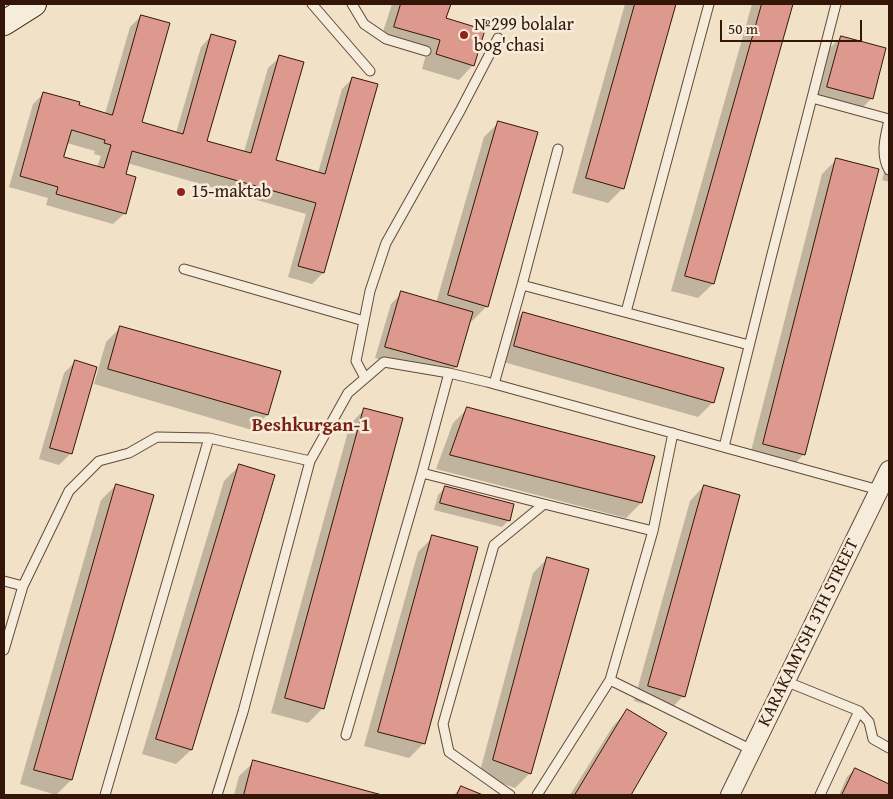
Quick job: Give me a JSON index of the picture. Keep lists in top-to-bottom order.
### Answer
{
  "streets": {
    "street": ["KARAKAMYSH 3TH STREET"]
  },
  "districts": ["Beshkurgan-1"],
  "places": ["№299 bolalar bog'chasi", "15-maktab"],
  "scale_bar": "50 m"
}
